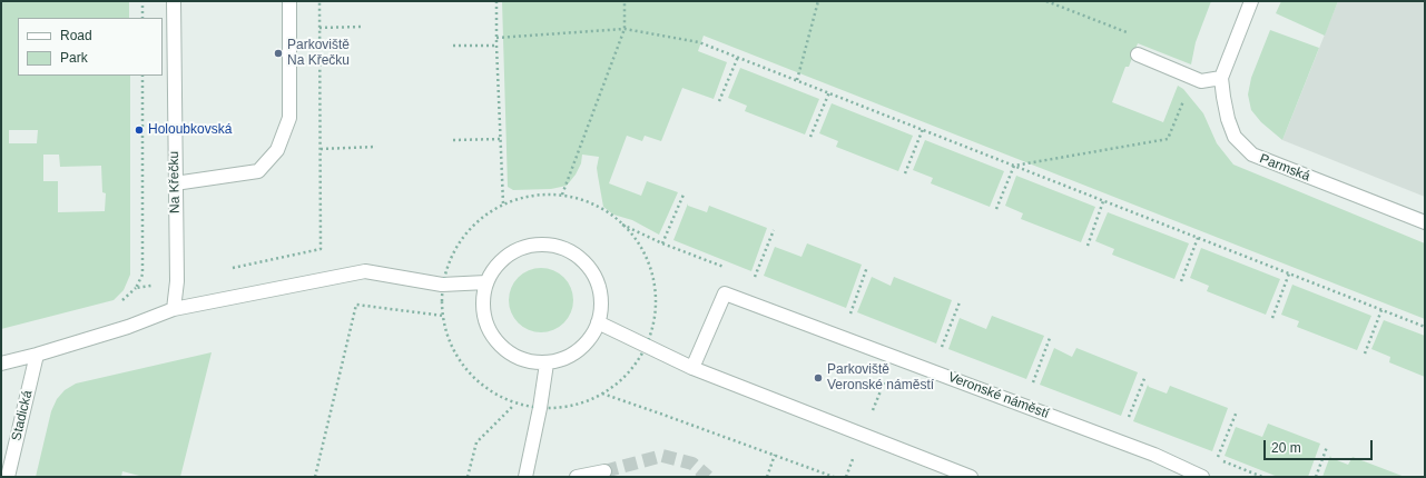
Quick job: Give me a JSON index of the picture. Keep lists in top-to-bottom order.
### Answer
{
  "streets": {
    "street": [
      "Parmská",
      "Na Křečku",
      "Veronské náměstí",
      "Stadická"
    ]
  },
  "places": ["Parkoviště Na Křečku", "Holoubkovská", "Parkoviště Veronské náměstí"],
  "legend": ["Road", "Park"],
  "scale_bar": "20 m"
}
